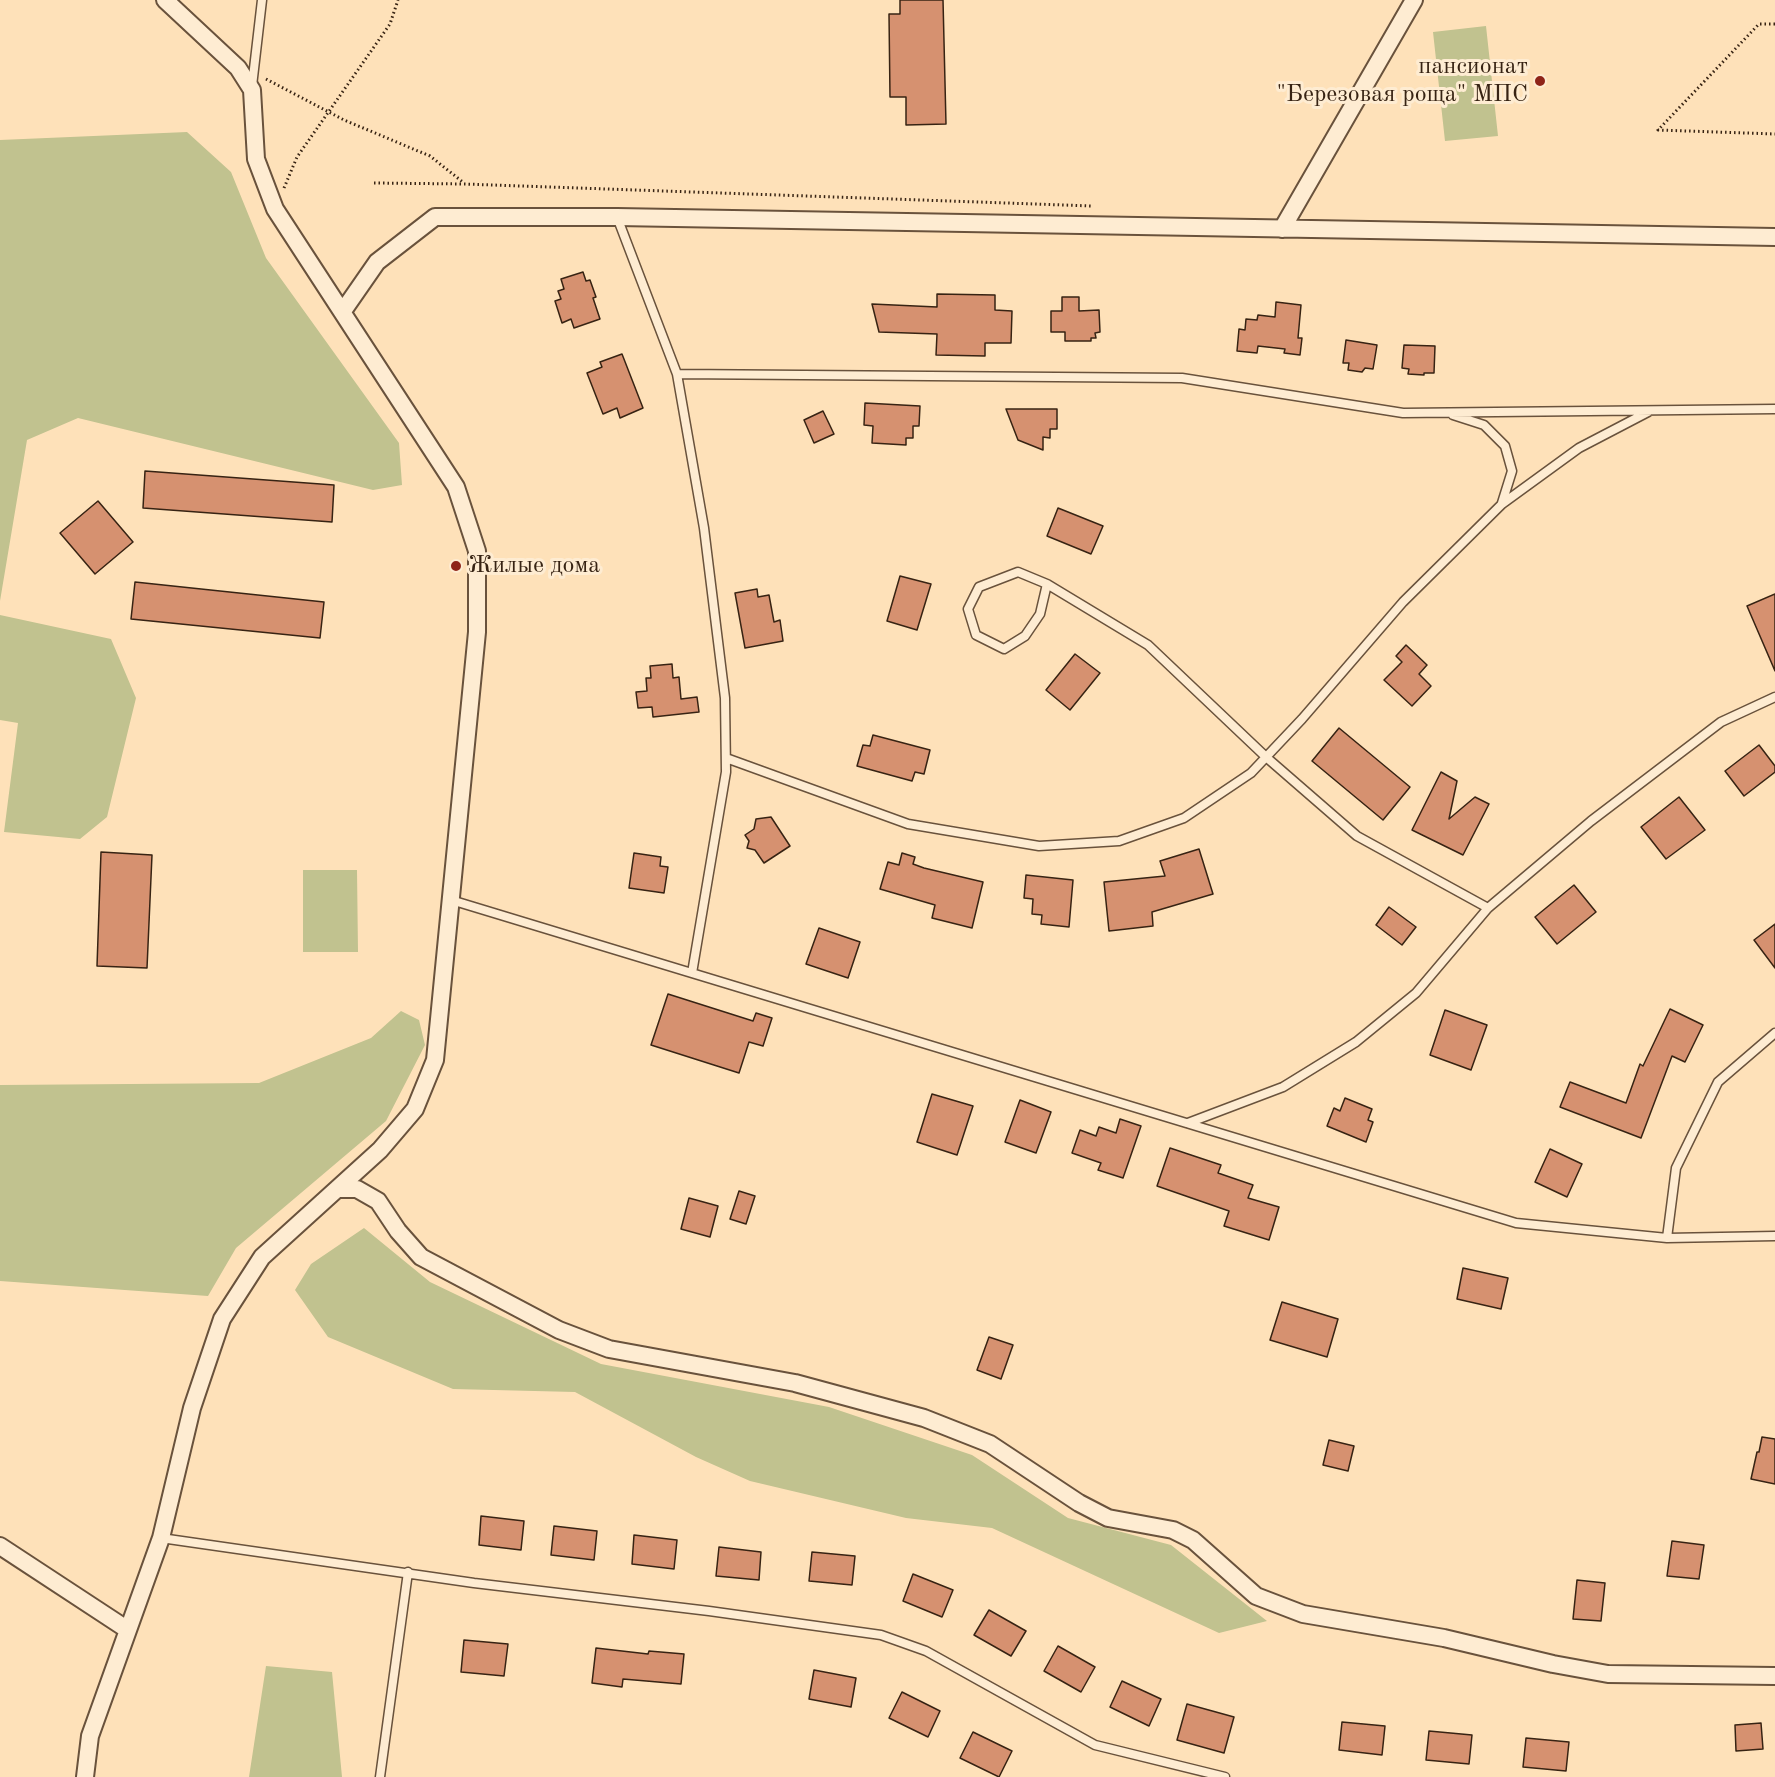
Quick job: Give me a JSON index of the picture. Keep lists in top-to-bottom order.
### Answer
{
  "places": ["пансионат \"Березовая роща\" МПС", "Жилые дома"]
}
